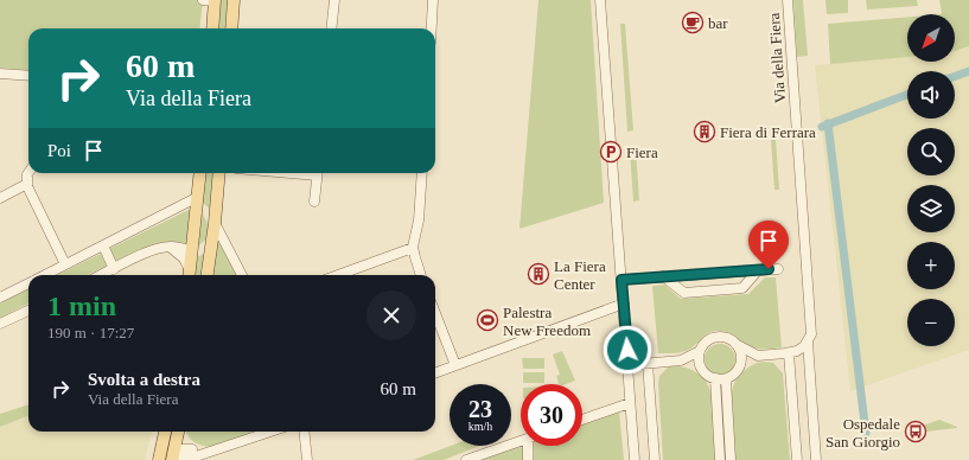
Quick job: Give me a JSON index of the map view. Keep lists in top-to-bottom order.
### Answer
{
  "streets": {
    "street": ["Via della Fiera"]
  },
  "places": {
    "cafe": ["bar"],
    "building": ["Fiera di Ferrara", "La Fiera Center"],
    "parking": ["Fiera"],
    "sports": ["Palestra New Freedom"],
    "bus stop": ["Ospedale San Giorgio"]
  },
  "north": "bottom left",
  "page": {
    "map_buttons": ["+", "−"],
    "turn": ["60 m", "Via della Fiera"],
    "then": "Poi",
    "heading": ["1 min", "190 m · 17:27"],
    "list": [
      {
        "name": "Svolta a destra",
        "note": "Via della Fiera",
        "value": "60 m"
      }
    ],
    "speed": "23 km/h",
    "limit": "30"
  }
}
